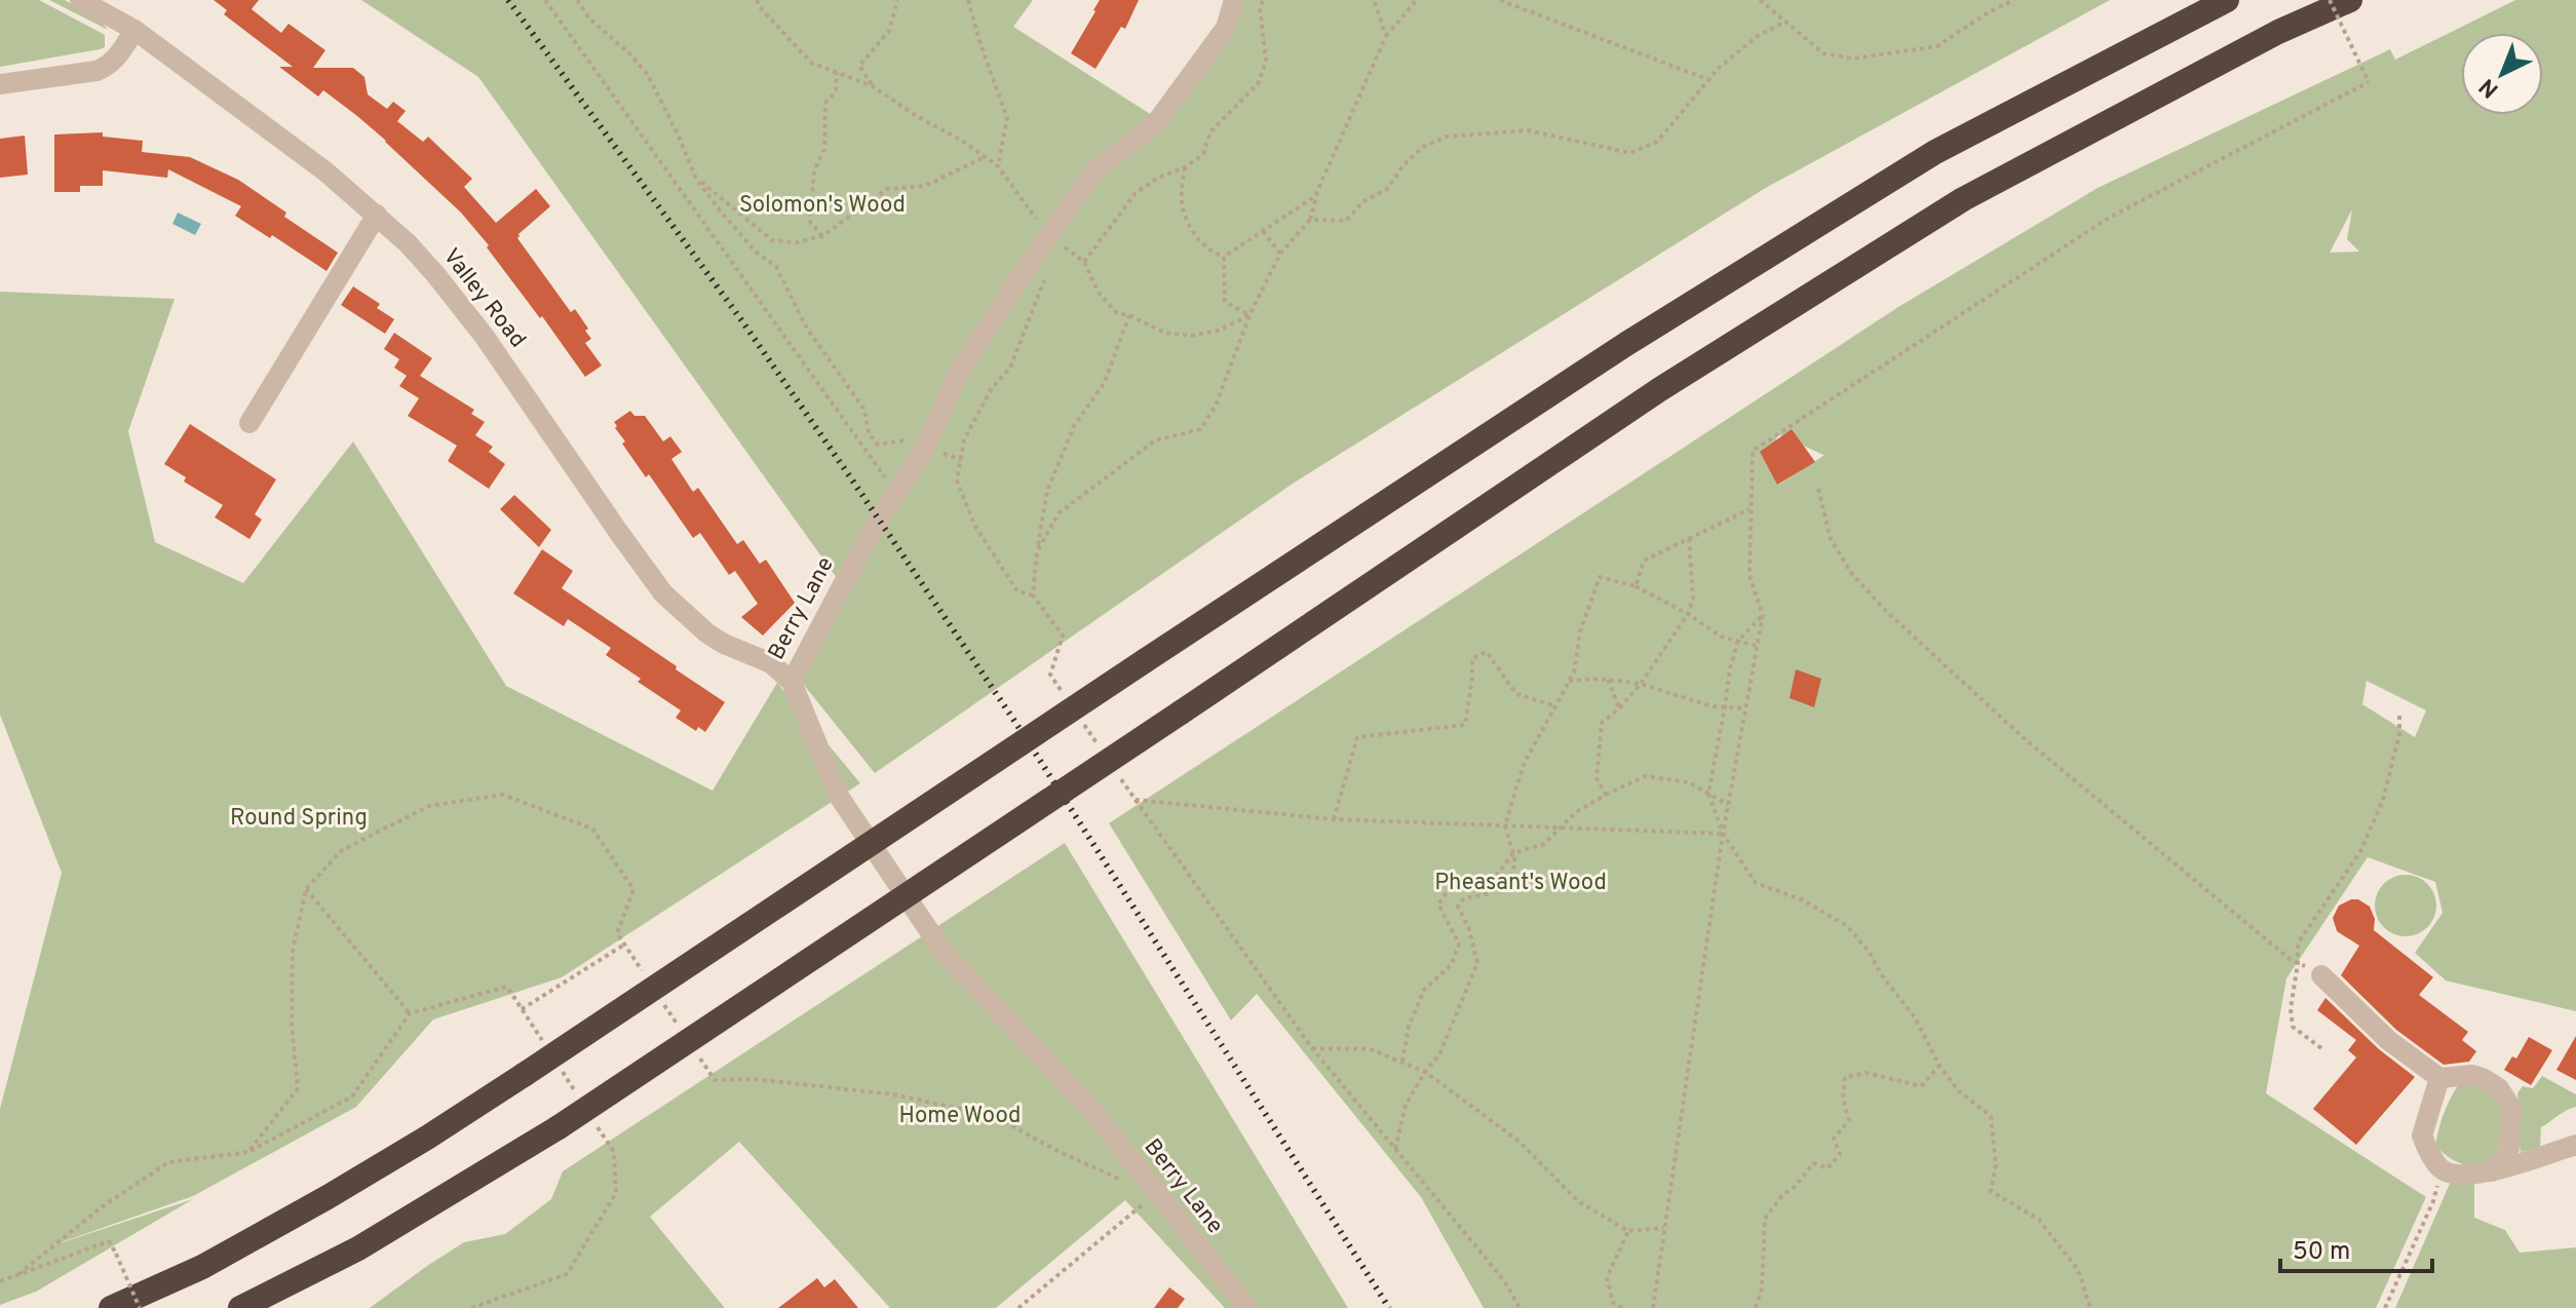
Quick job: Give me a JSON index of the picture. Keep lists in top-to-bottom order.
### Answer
{
  "streets": {
    "street": ["Valley Road", "Berry Lane"]
  },
  "crossings": [
    ["Valley Road", "Berry Lane"]
  ],
  "parks": [
    "Solomon's Wood",
    "Round Spring",
    "Pheasant's Wood",
    "Home Wood"
  ],
  "scale_bar": "50 m",
  "north": "bottom left"
}
